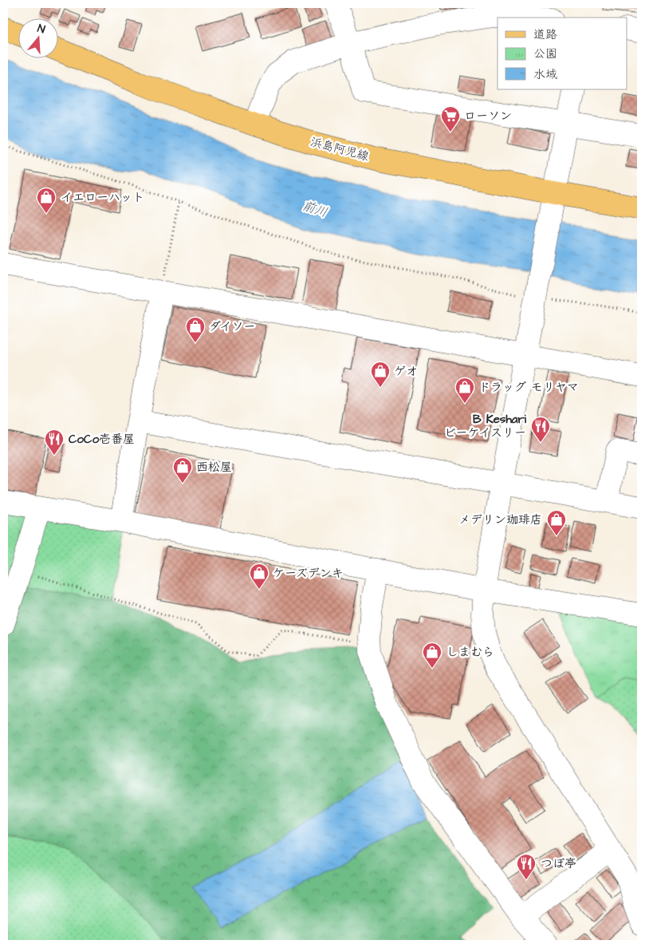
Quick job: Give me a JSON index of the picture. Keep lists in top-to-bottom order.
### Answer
{
  "streets": {
    "main road": ["浜島阿児線"]
  },
  "water": ["前川"],
  "places": {
    "supermarket": ["ローソン"],
    "shop": [
      "イエローハット",
      "ダイソー",
      "ゲオ",
      "ドラッグ モリヤマ",
      "西松屋",
      "メデリン珈琲店",
      "ケーズデンキ",
      "しまむら"
    ],
    "restaurant": ["B Keshari ビーケイスリー", "CoCo壱番屋", "つぼ亭"]
  },
  "legend": ["道路", "公園", "水域"],
  "north": "top"
}
